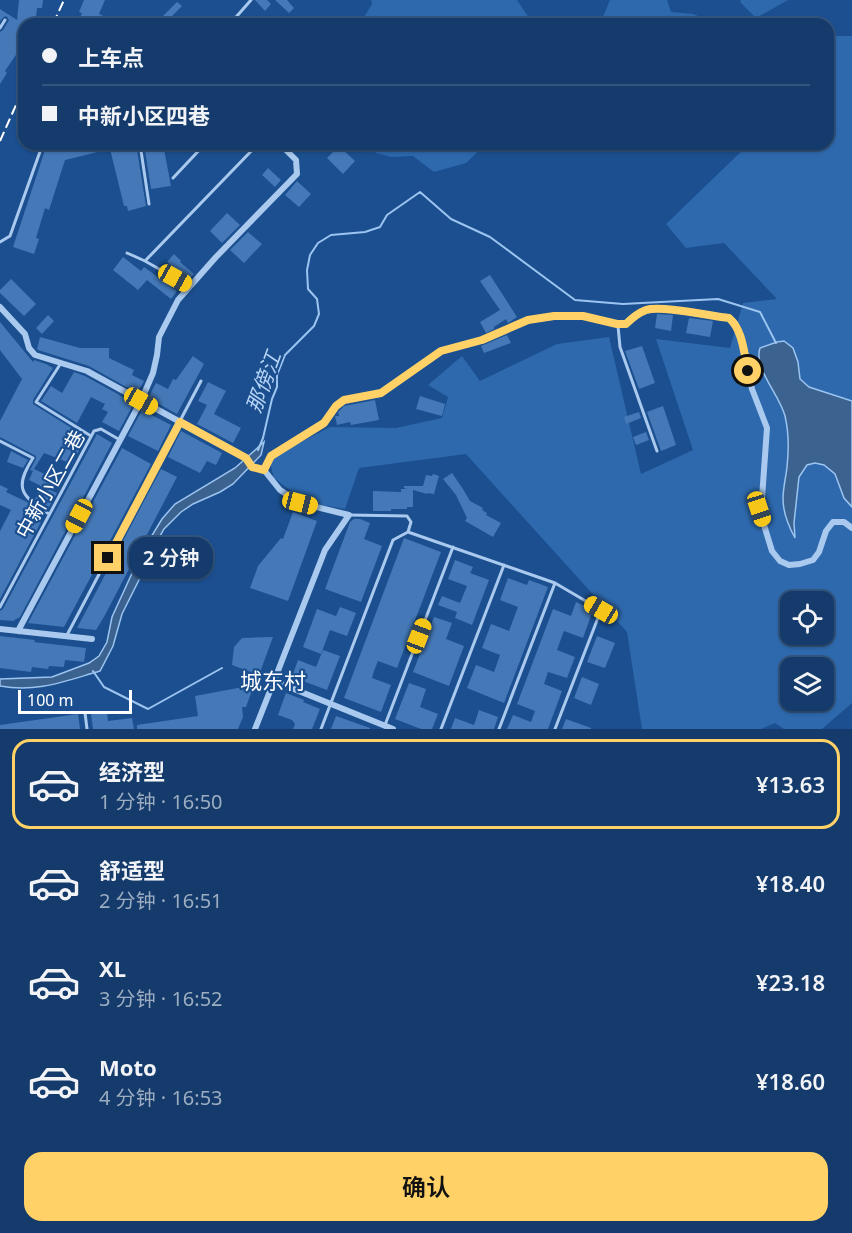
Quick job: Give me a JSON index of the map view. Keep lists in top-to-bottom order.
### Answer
{
  "streets": {
    "lane": ["中新小区二巷"]
  },
  "districts": ["城东村"],
  "water": ["那傍江"],
  "scale_bar": "100 m",
  "page": {
    "banner": ["上车点", "中新小区四巷"],
    "bubble": "2 分钟",
    "scale": "100 m",
    "list": [
      {
        "name": "经济型",
        "note": "1 分钟 · 16:50",
        "value": "¥13.63"
      },
      {
        "name": "舒适型",
        "note": "2 分钟 · 16:51",
        "value": "¥18.40"
      },
      {
        "name": "XL",
        "note": "3 分钟 · 16:52",
        "value": "¥23.18"
      },
      {
        "name": "Moto",
        "note": "4 分钟 · 16:53",
        "value": "¥18.60"
      }
    ],
    "buttons": "确认"
  }
}
